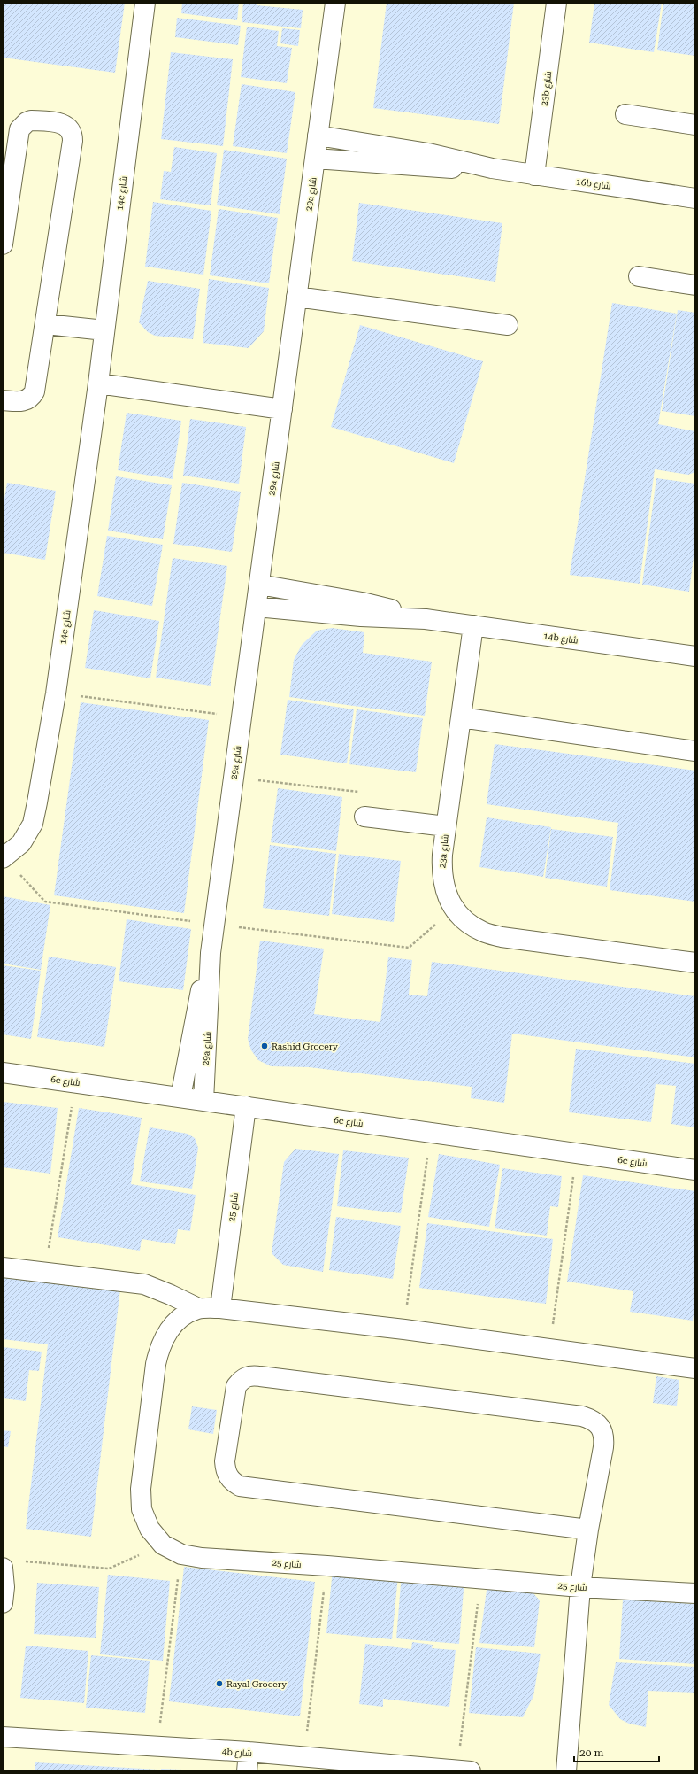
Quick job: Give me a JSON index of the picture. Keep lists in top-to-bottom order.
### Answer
{
  "streets": {
    "street": [
      "23b شارع",
      "16b شارع",
      "14c شارع",
      "29a شارع",
      "14b شارع",
      "23a شارع",
      "6c شارع",
      "شارع 25",
      "4b شارع"
    ]
  },
  "crossings": [
    ["23b شارع", "16b شارع"],
    ["16b شارع", "29a شارع"],
    ["29a شارع", "14b شارع"],
    ["29a شارع", "6c شارع"],
    ["14b شارع", "23a شارع"],
    ["6c شارع", "شارع 25"]
  ],
  "places": ["Rashid Grocery", "Rayal Grocery"],
  "scale_bar": "20 m"
}
